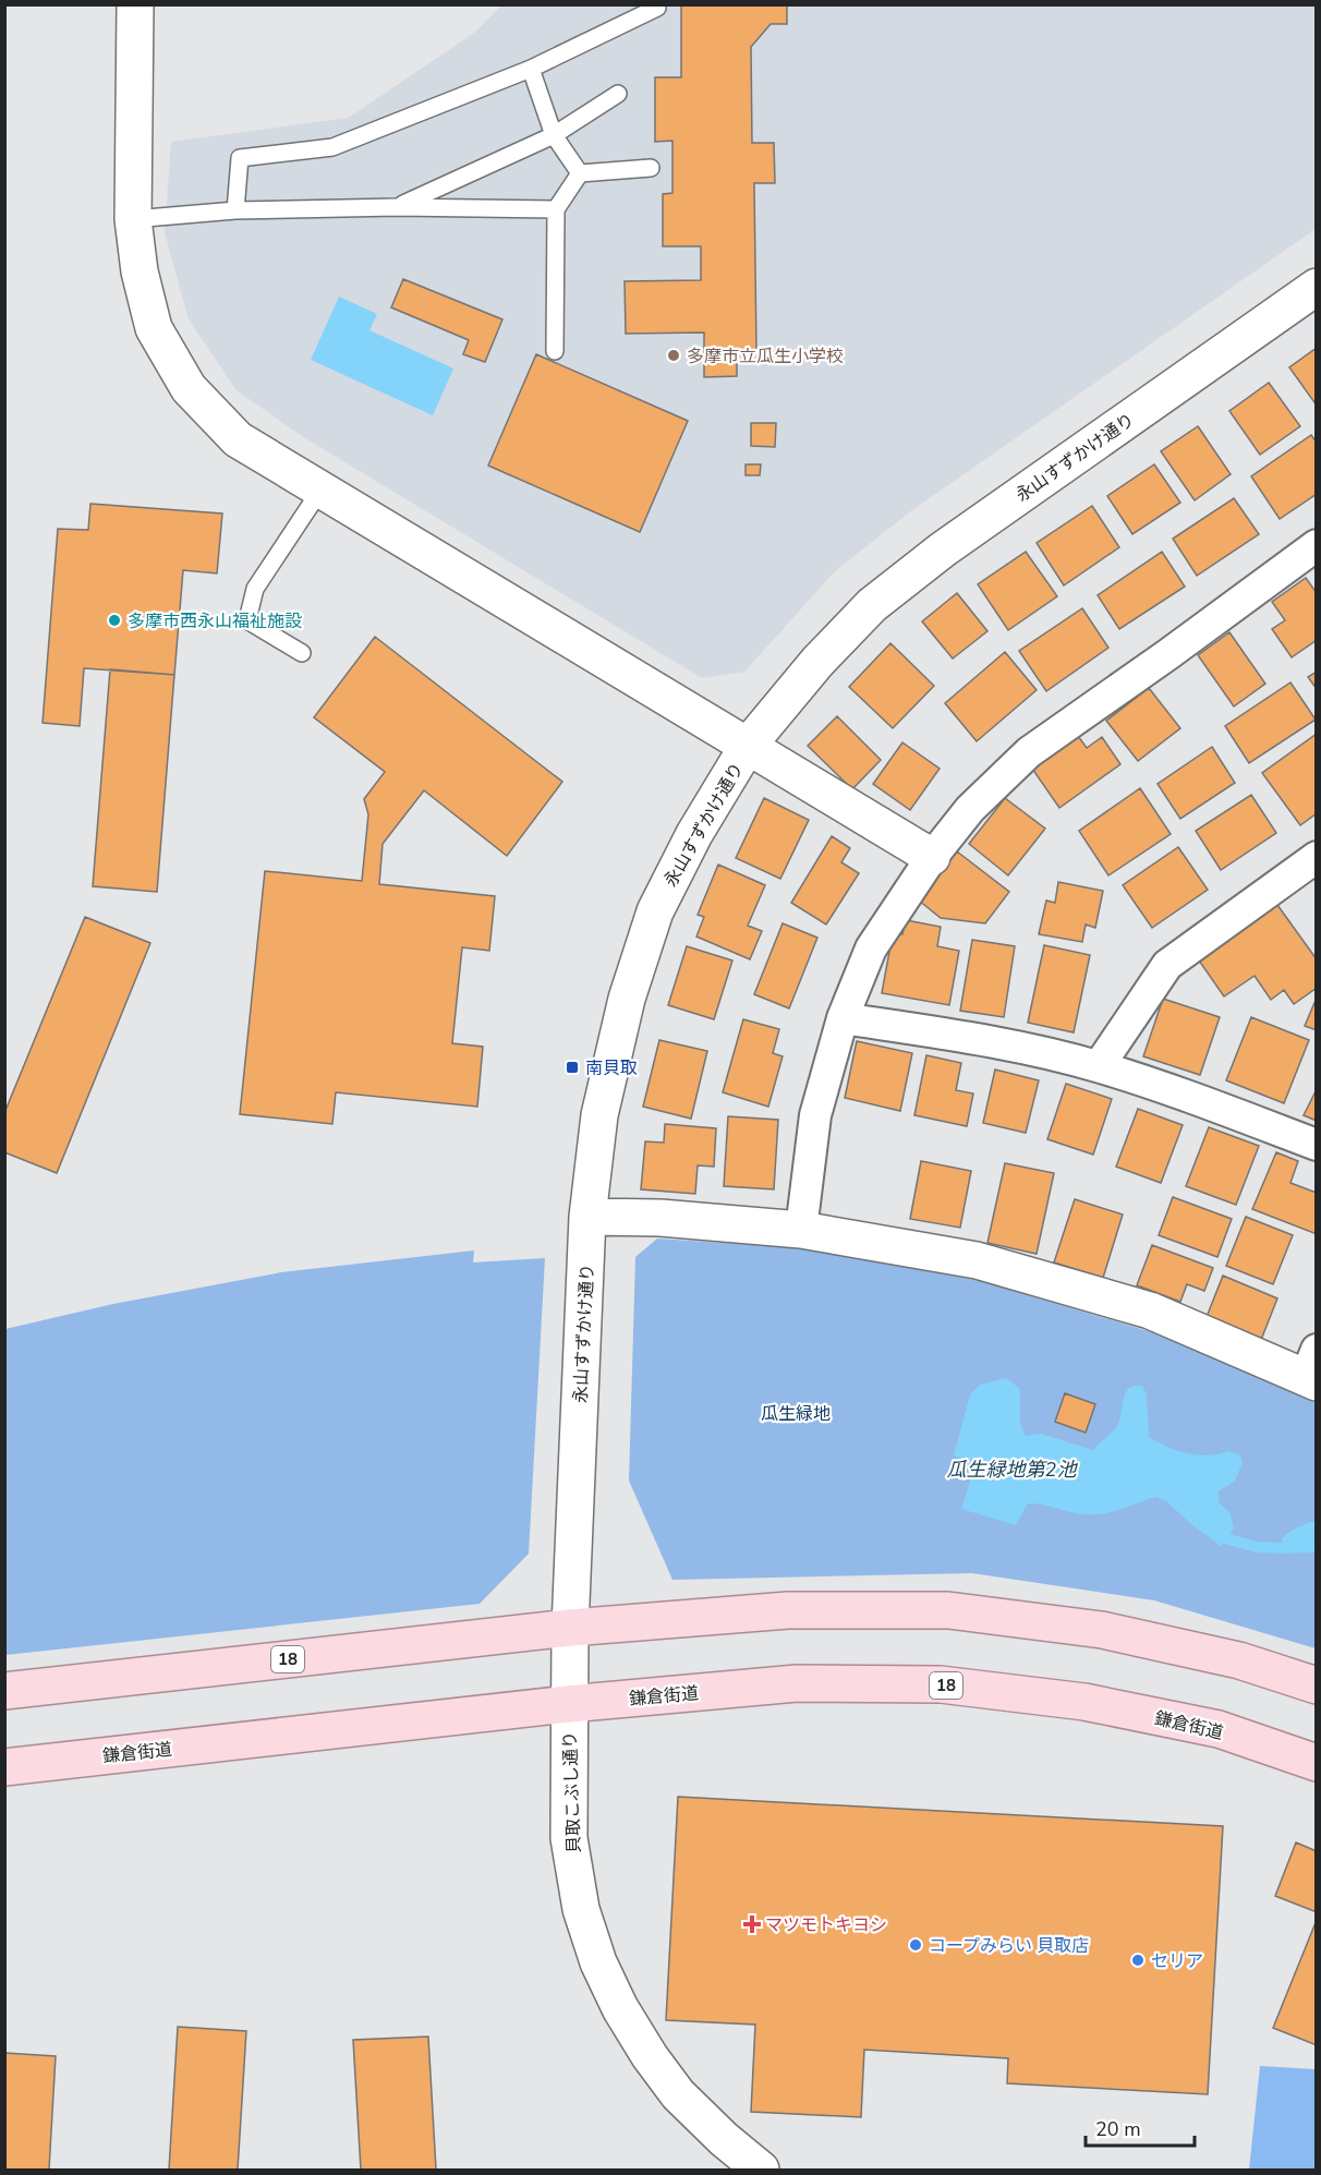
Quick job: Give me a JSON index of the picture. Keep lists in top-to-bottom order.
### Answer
{
  "streets": {
    "main road": ["18", "鎌倉街道"],
    "street": ["永山すずかけ通り", "貝取こぶし通り"]
  },
  "crossings": [
    ["永山すずかけ通り", "18"],
    ["永山すずかけ通り", "鎌倉街道"],
    ["永山すずかけ通り", "貝取こぶし通り"],
    ["鎌倉街道", "貝取こぶし通り"]
  ],
  "water": ["瓜生緑地第2池"],
  "parks": ["瓜生緑地"],
  "places": {
    "other": [
      "多摩市立瓜生小学校",
      "多摩市西永山福祉施設",
      "コープみらい 貝取店",
      "セリア"
    ],
    "transit": ["南貝取"],
    "health": ["マツモトキヨシ"]
  },
  "scale_bar": "20 m"
}
